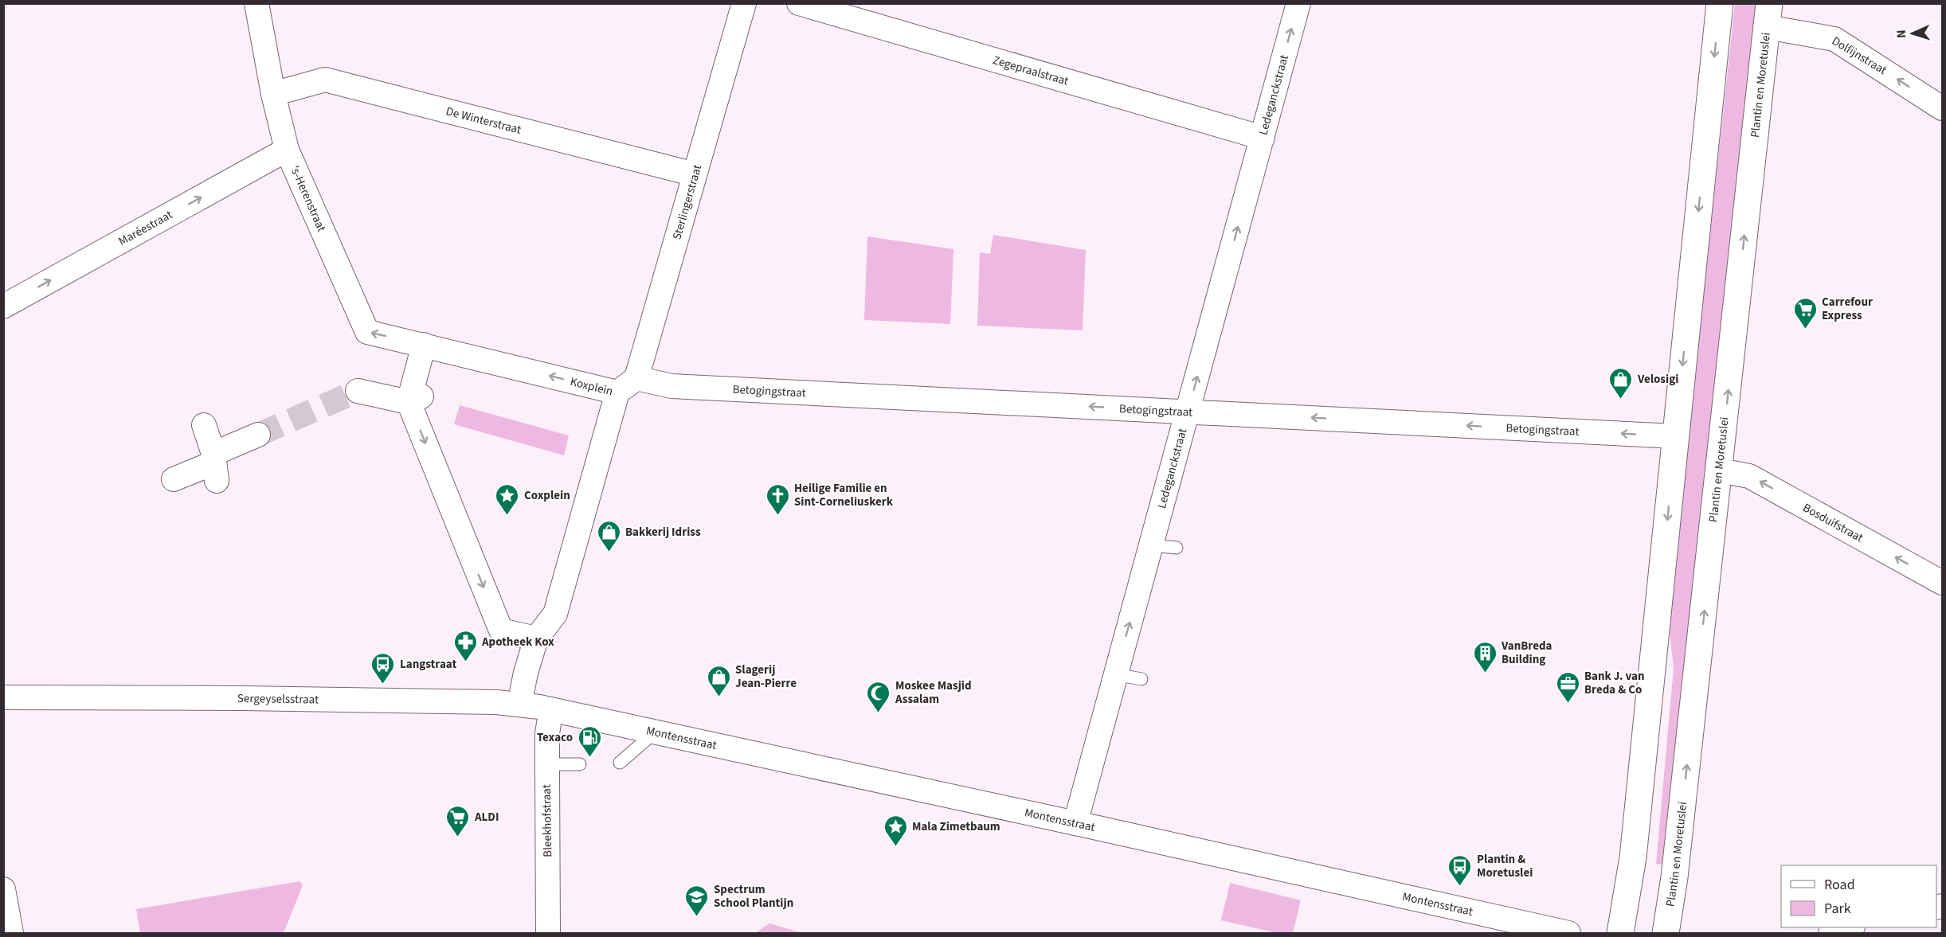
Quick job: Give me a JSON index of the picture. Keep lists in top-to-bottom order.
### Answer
{
  "streets": {
    "main road": ["Plantin en Moretuslei"],
    "street": [
      "Dolfijnstraat",
      "Zegepraalstraat",
      "Ledeganckstraat",
      "De Winterstraat",
      "'s-Herenstraat",
      "Sterlingerstraat",
      "Maréestraat",
      "Koxplein",
      "Betogingstraat",
      "Bosduifstraat",
      "Sergeyselsstraat",
      "Montensstraat",
      "Bleekhofstraat"
    ]
  },
  "crossings": [
    ["Dolfijnstraat", "Plantin en Moretuslei"],
    ["Zegepraalstraat", "Ledeganckstraat"],
    ["Plantin en Moretuslei", "Bosduifstraat"],
    ["Ledeganckstraat", "Betogingstraat"],
    ["Ledeganckstraat", "Montensstraat"],
    ["De Winterstraat", "'s-Herenstraat"],
    ["De Winterstraat", "Sterlingerstraat"],
    ["'s-Herenstraat", "Maréestraat"],
    ["'s-Herenstraat", "Koxplein"],
    ["Sterlingerstraat", "Betogingstraat"],
    ["Koxplein", "Sergeyselsstraat"],
    ["Sergeyselsstraat", "Montensstraat"],
    ["Sergeyselsstraat", "Bleekhofstraat"],
    ["Montensstraat", "Bleekhofstraat"]
  ],
  "one_way": [
    "Dolfijnstraat",
    "Ledeganckstraat",
    "'s-Herenstraat",
    "Maréestraat",
    "Koxplein",
    "Betogingstraat",
    "Bosduifstraat"
  ],
  "places": {
    "supermarket": ["Carrefour Express", "ALDI"],
    "shop": ["Velosigi", "Bakkerij Idriss", "Slagerij Jean-Pierre"],
    "place": ["Coxplein", "Mala Zimetbaum"],
    "church": ["Heilige Familie en Sint-Corneliuskerk"],
    "pharmacy": ["Apotheek Kox"],
    "building": ["VanBreda Building"],
    "bus stop": ["Langstraat", "Plantin & Moretuslei"],
    "office": ["Bank J. van Breda & Co"],
    "mosque": ["Moskee Masjid Assalam"],
    "fuel station": ["Texaco"],
    "school or university": ["Spectrum School Plantijn"]
  },
  "legend": ["Road", "Park"],
  "north": "left"
}
